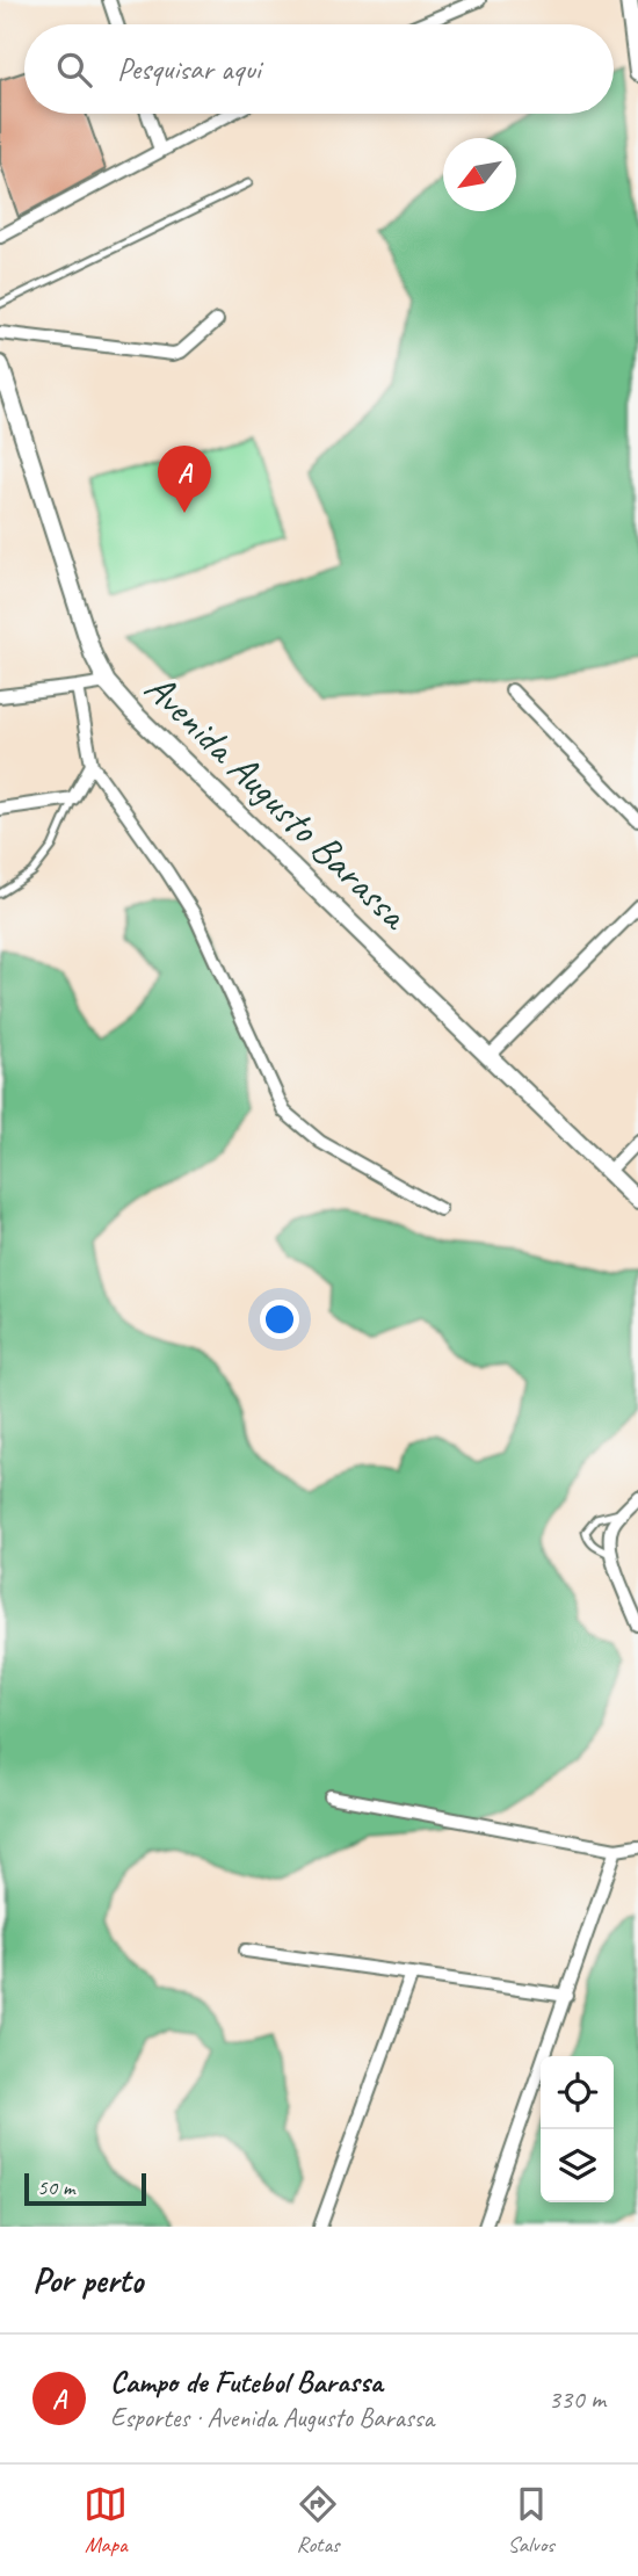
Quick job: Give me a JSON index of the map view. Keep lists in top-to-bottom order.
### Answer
{
  "streets": {
    "street": ["Avenida Augusto Barassa"]
  },
  "scale_bar": "50 m",
  "north": "bottom left",
  "page": {
    "search": "Pesquisar aqui",
    "pins": "A",
    "scale": "50 m",
    "heading": "Por perto",
    "list": [
      {
        "mark": "A",
        "name": "Campo de Futebol Barassa",
        "note": "Esportes · Avenida Augusto Barassa",
        "value": "330 m"
      }
    ],
    "nav": ["Mapa", "Rotas", "Salvos"]
  }
}
